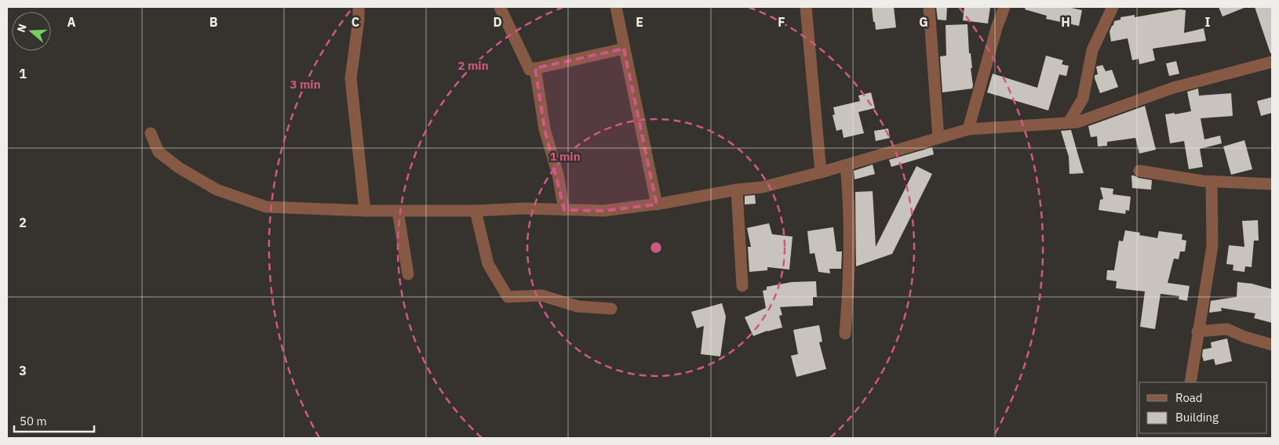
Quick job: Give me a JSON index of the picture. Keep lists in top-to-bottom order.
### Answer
{
  "legend": ["Road", "Building"],
  "scale_bar": "50 m",
  "north": "left",
  "grid": {
    "columns": [
      "A",
      "B",
      "C",
      "D",
      "E",
      "F",
      "G",
      "H",
      "I"
    ],
    "rows": ["1", "2", "3"]
  },
  "rings": ["2 min", "3 min", "1 min"]
}
